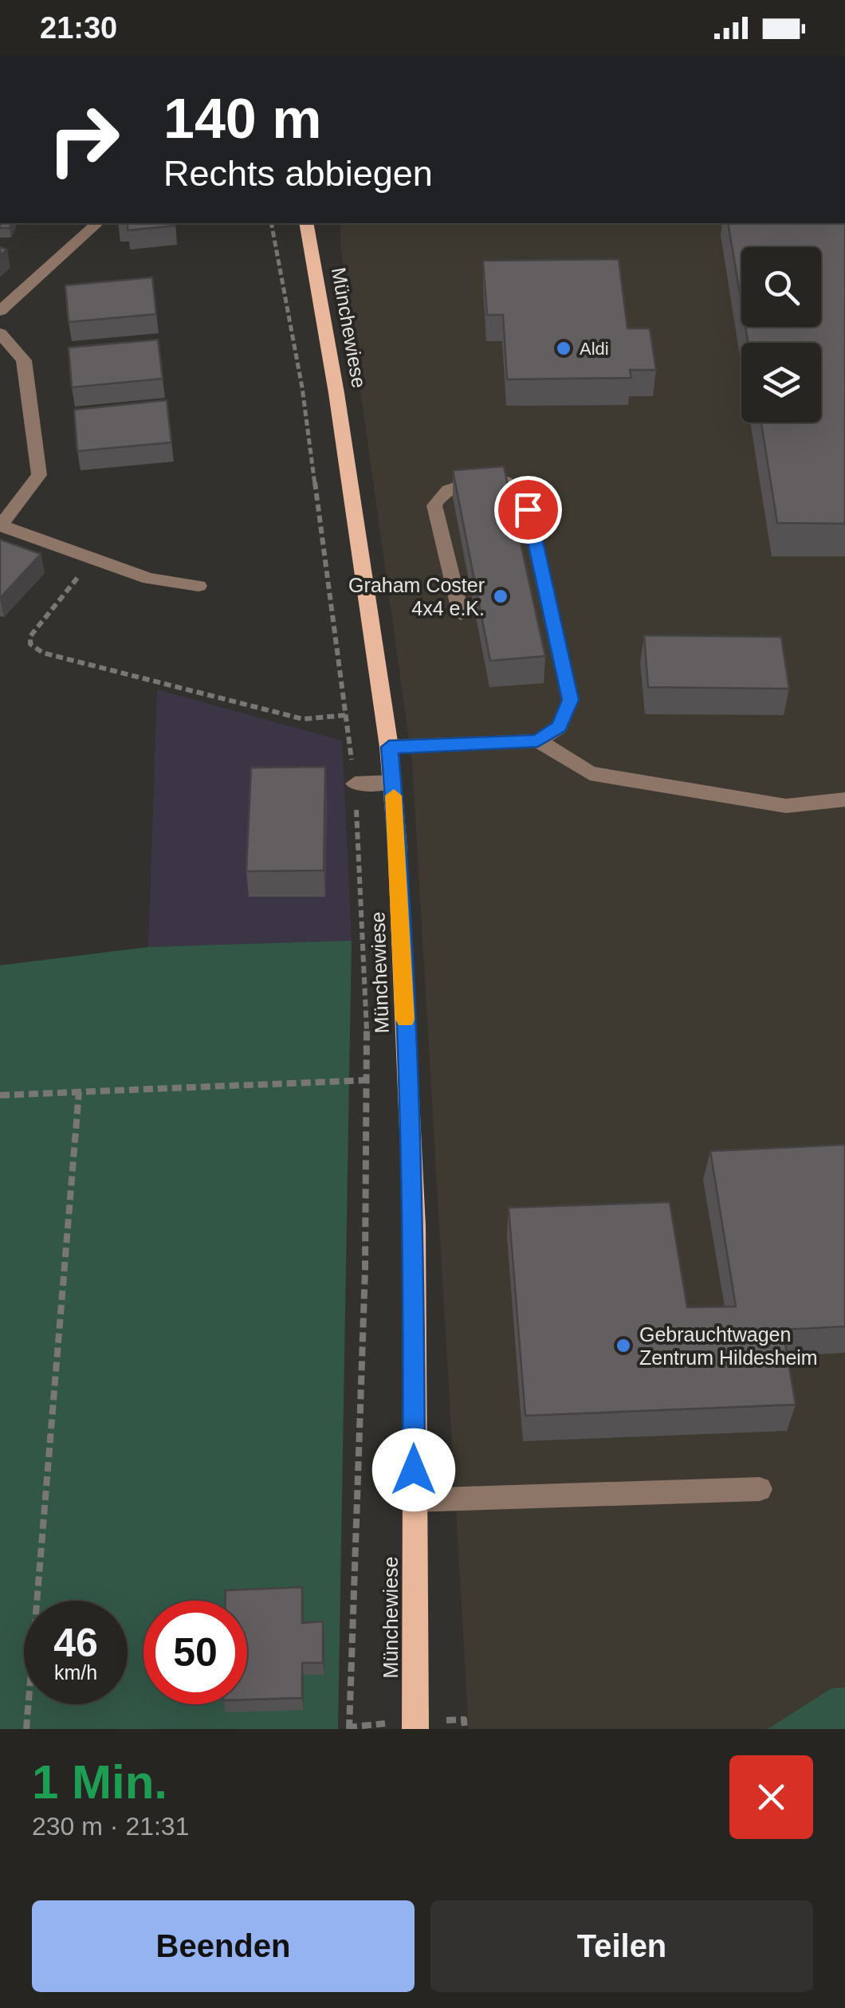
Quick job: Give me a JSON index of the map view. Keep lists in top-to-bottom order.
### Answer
{
  "streets": {
    "main road": ["Münchewiese"]
  },
  "places": ["Aldi", "Graham Coster 4x4 e.K.", "Gebrauchtwagen Zentrum Hildesheim"],
  "page": {
    "status": "21:30",
    "turn": ["140 m", "Rechts abbiegen"],
    "speed": "46 km/h",
    "limit": "50",
    "heading": ["1 Min.", "230 m · 21:31"],
    "buttons": ["Beenden", "Teilen"]
  }
}
